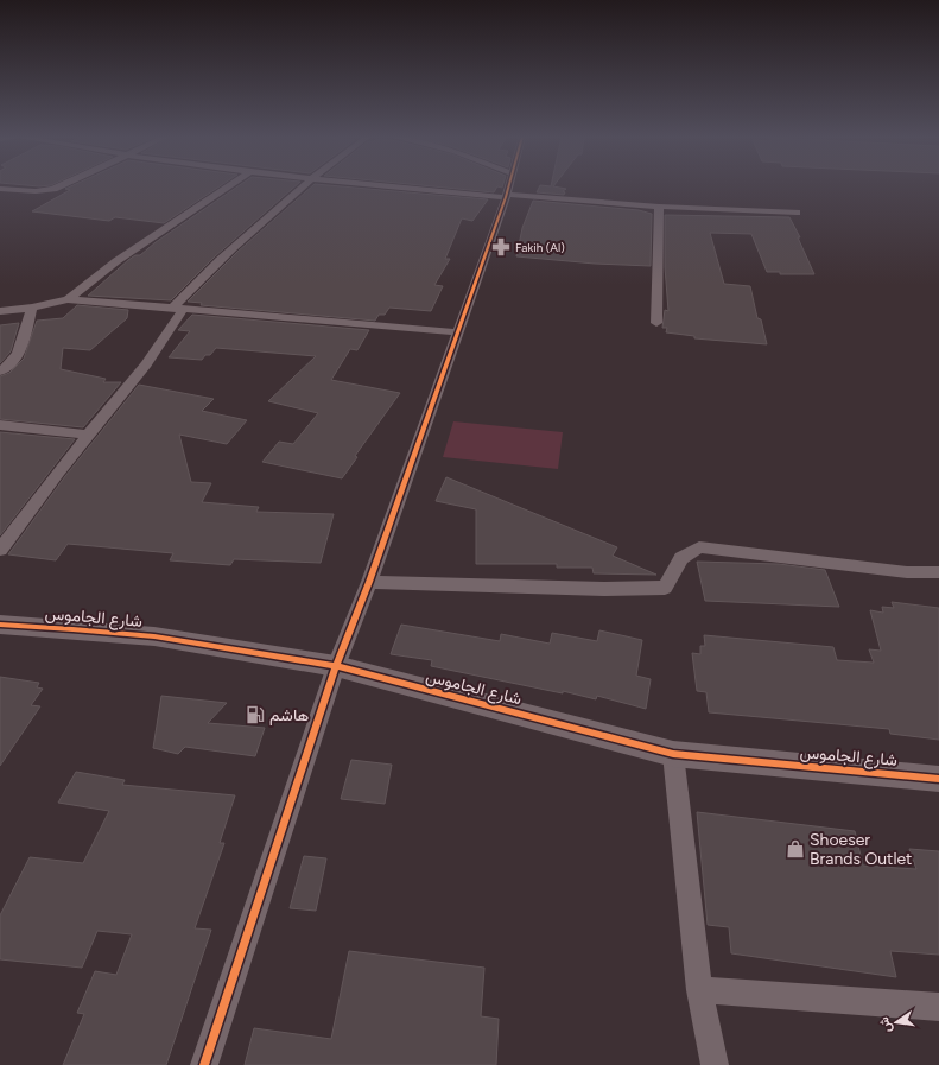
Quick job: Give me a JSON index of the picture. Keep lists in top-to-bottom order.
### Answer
{
  "streets": {
    "street": ["شارع الجاموس"]
  },
  "places": {
    "pharmacy": ["Fakih (Al)"],
    "fuel station": ["هاشم"],
    "shop": ["Shoeser Brands Outlet"]
  },
  "north": "left"
}
